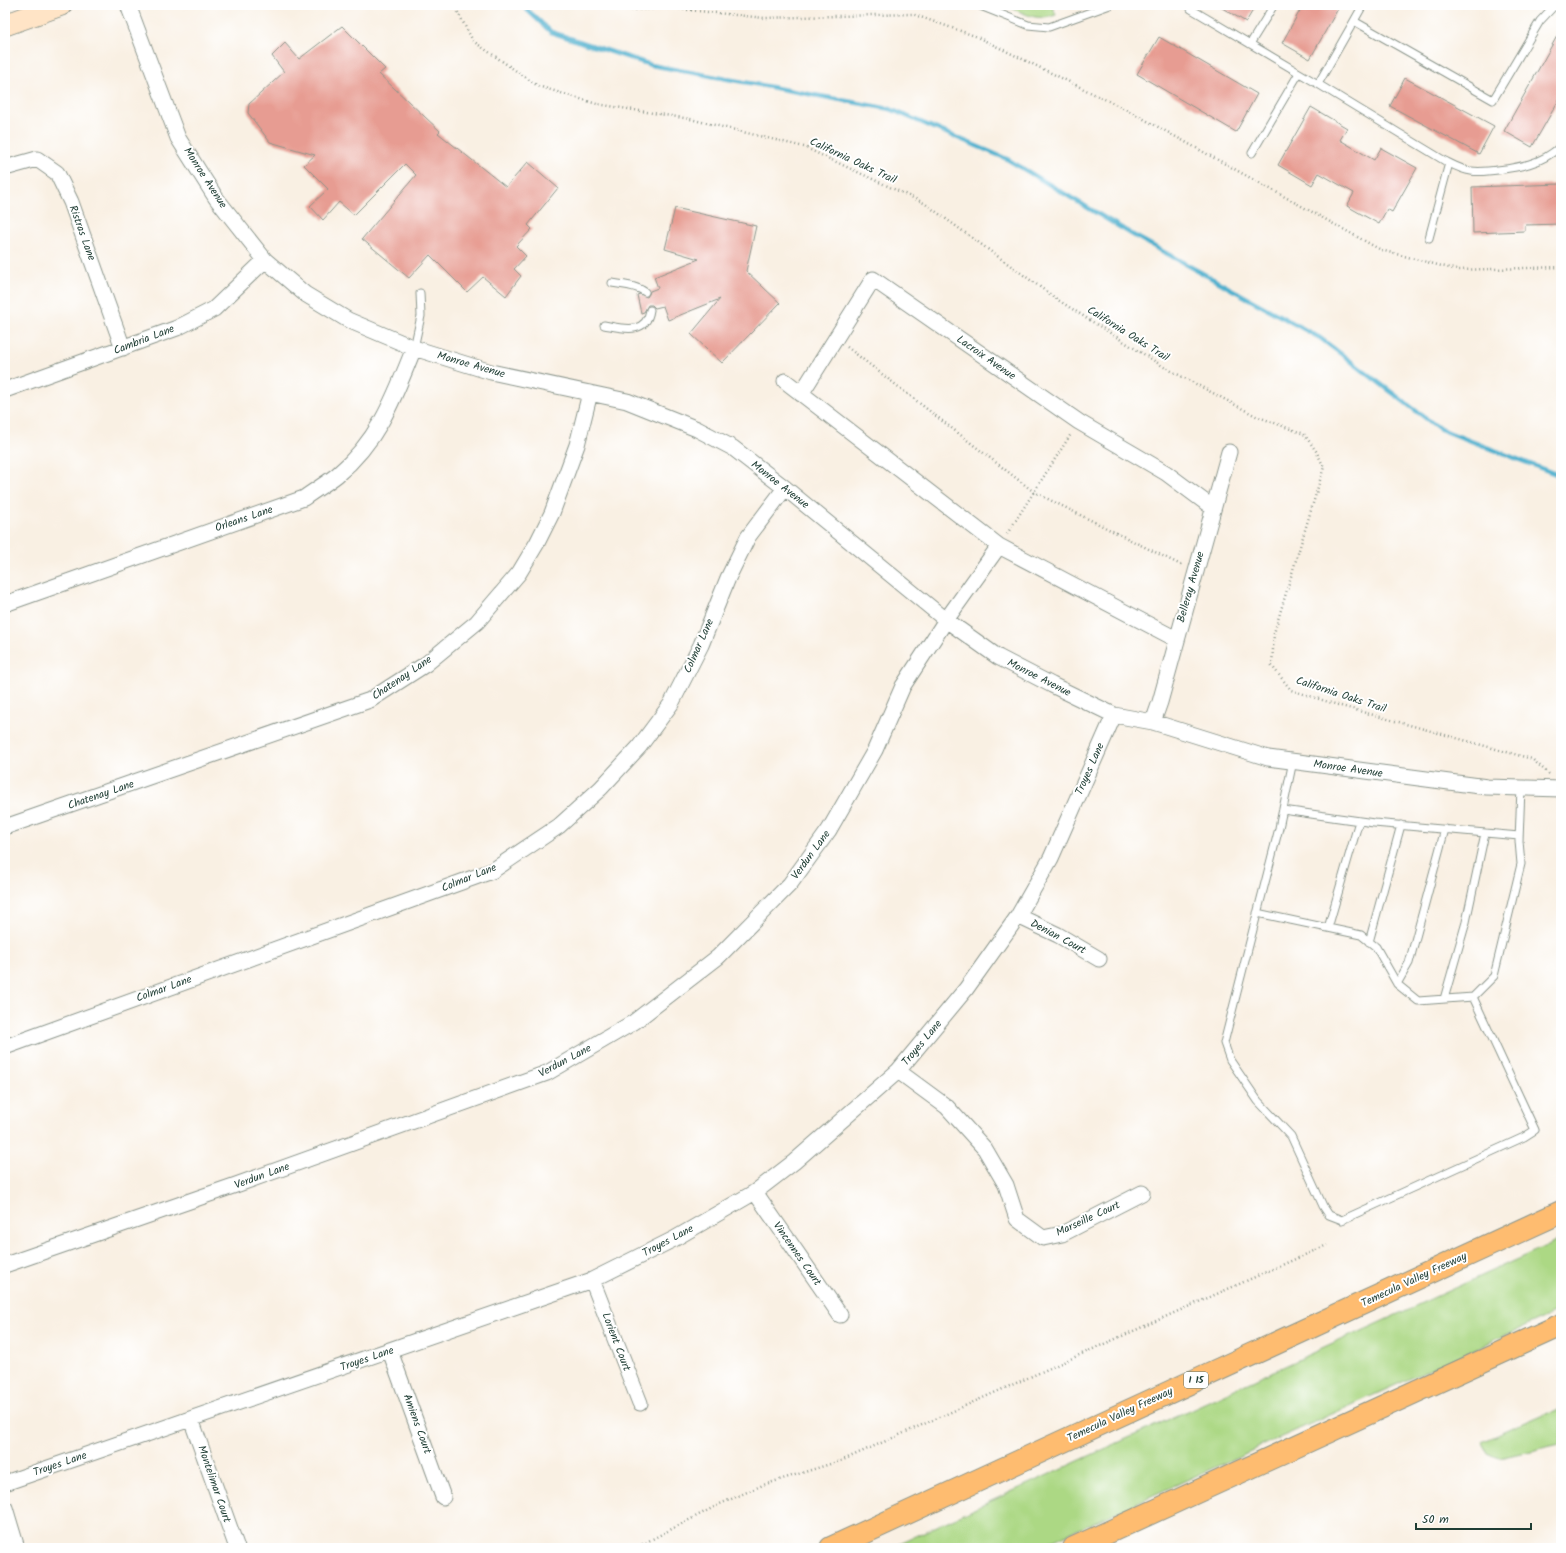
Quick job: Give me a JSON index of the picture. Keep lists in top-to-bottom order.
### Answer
{
  "streets": {
    "highway": ["Temecula Valley Freeway", "I 15"],
    "street": [
      "Monroe Avenue",
      "Ristras Lane",
      "Cambria Lane",
      "Lacroix Avenue",
      "Orleans Lane",
      "Belleray Avenue",
      "Colmar Lane",
      "Chatenay Lane",
      "Troyes Lane",
      "Verdun Lane",
      "Denian Court",
      "Marseille Court",
      "Vincennes Court",
      "Lorient Court",
      "Amiens Court",
      "Montelimar Court"
    ],
    "path": ["California Oaks Trail"]
  },
  "crossings": [
    ["Monroe Avenue", "Cambria Lane"],
    ["Monroe Avenue", "Orleans Lane"],
    ["Monroe Avenue", "Belleray Avenue"],
    ["Monroe Avenue", "Colmar Lane"],
    ["Monroe Avenue", "Chatenay Lane"],
    ["Monroe Avenue", "Troyes Lane"],
    ["Monroe Avenue", "Verdun Lane"],
    ["Ristras Lane", "Cambria Lane"],
    ["Lacroix Avenue", "Belleray Avenue"],
    ["Troyes Lane", "Denian Court"],
    ["Troyes Lane", "Marseille Court"],
    ["Troyes Lane", "Vincennes Court"],
    ["Troyes Lane", "Lorient Court"],
    ["Troyes Lane", "Amiens Court"],
    ["Troyes Lane", "Montelimar Court"]
  ],
  "scale_bar": "50 m"
}
